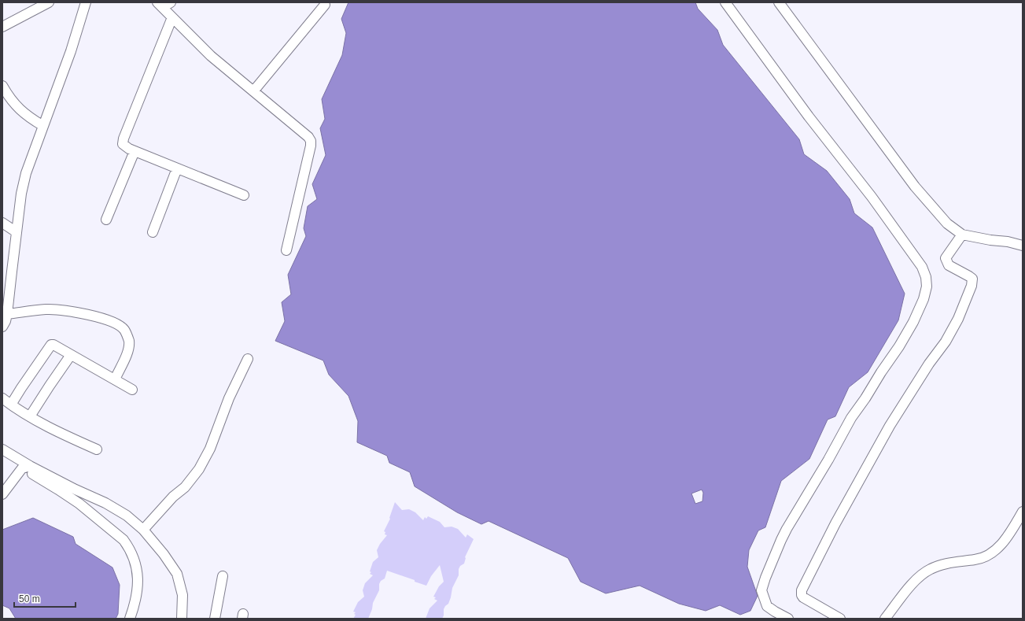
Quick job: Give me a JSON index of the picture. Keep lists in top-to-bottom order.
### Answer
{
  "scale_bar": "50 m"
}
